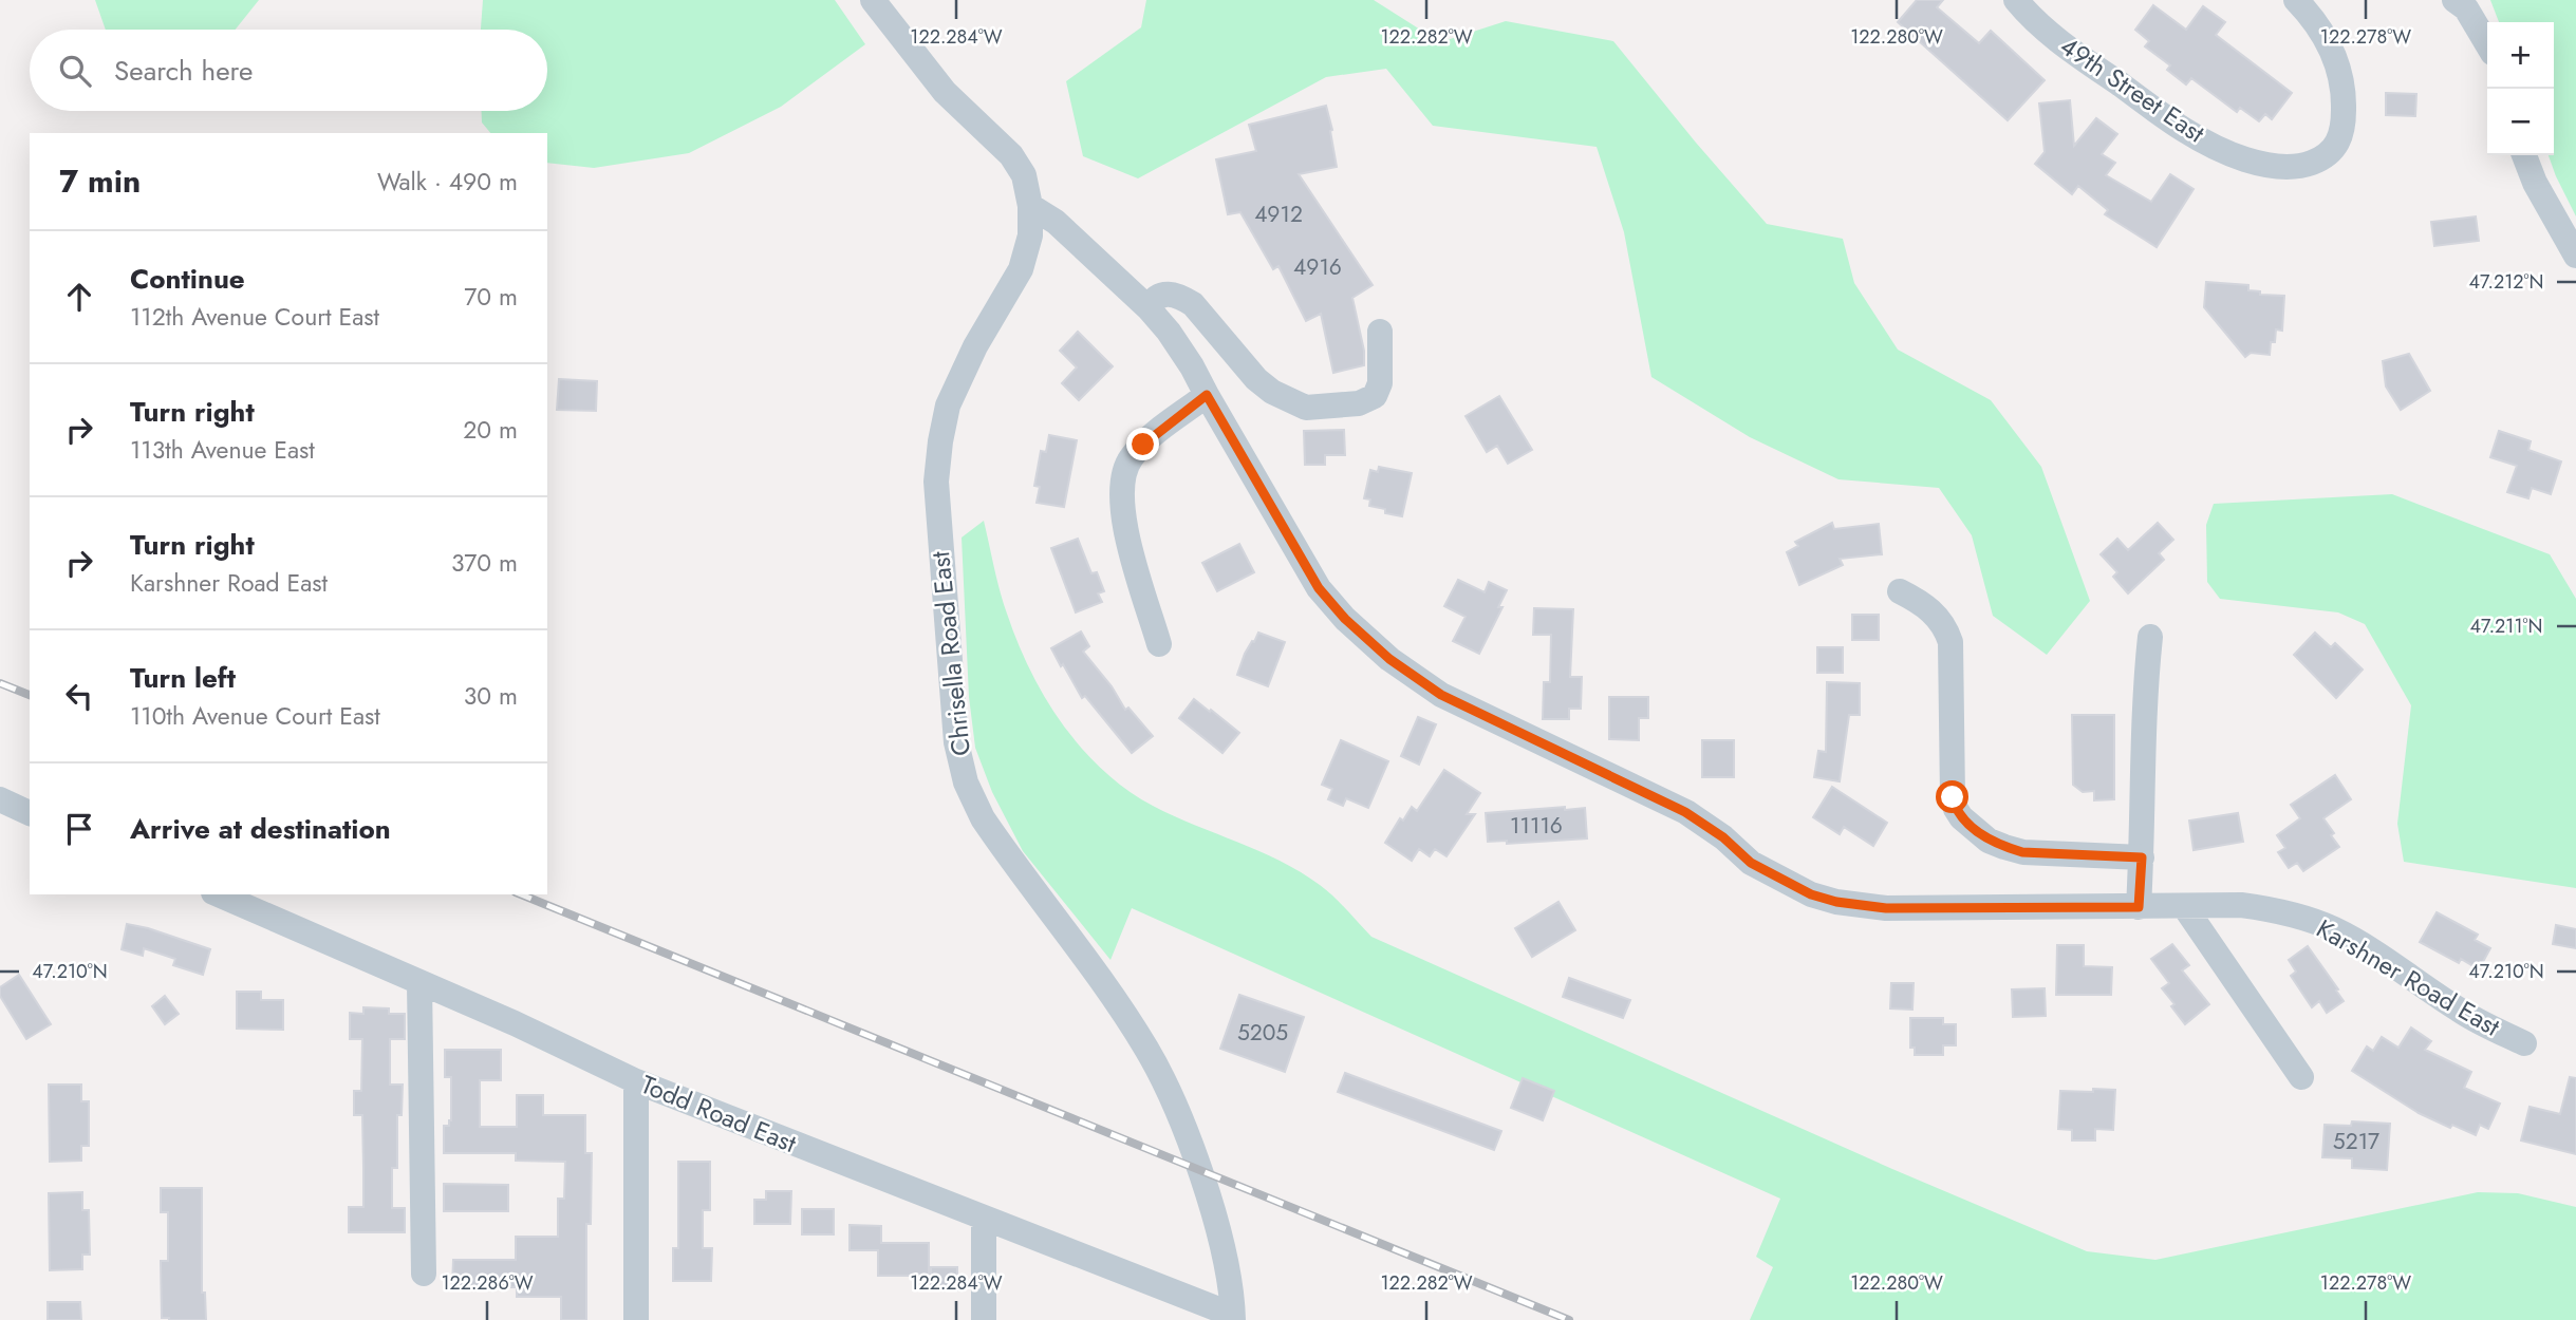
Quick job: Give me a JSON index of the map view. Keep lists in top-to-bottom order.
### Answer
{
  "streets": {
    "street": [
      "49th Street East",
      "Chrisella Road East",
      "Karshner Road East",
      "Todd Road East"
    ]
  },
  "crossings": [
    ["Chrisella Road East", "Karshner Road East"],
    ["Chrisella Road East", "Todd Road East"]
  ],
  "house_numbers": [
    "4912",
    "4916",
    "11116",
    "5205",
    "5217"
  ],
  "page": {
    "map_buttons": ["+", "−"],
    "search": "Search here",
    "heading": ["7 min", "Walk · 490 m"],
    "list": [
      ["Continue", "112th Avenue Court East", "70 m"],
      ["Turn right", "113th Avenue East", "20 m"],
      ["Turn right", "Karshner Road East", "370 m"],
      ["Turn left", "110th Avenue Court East", "30 m"],
      "Arrive at destination"
    ]
  },
  "coordinates": [
    "122.284°W",
    "122.282°W",
    "122.280°W",
    "122.278°W",
    "47.212°N",
    "47.211°N",
    "47.210°N",
    "122.286°W"
  ]
}
